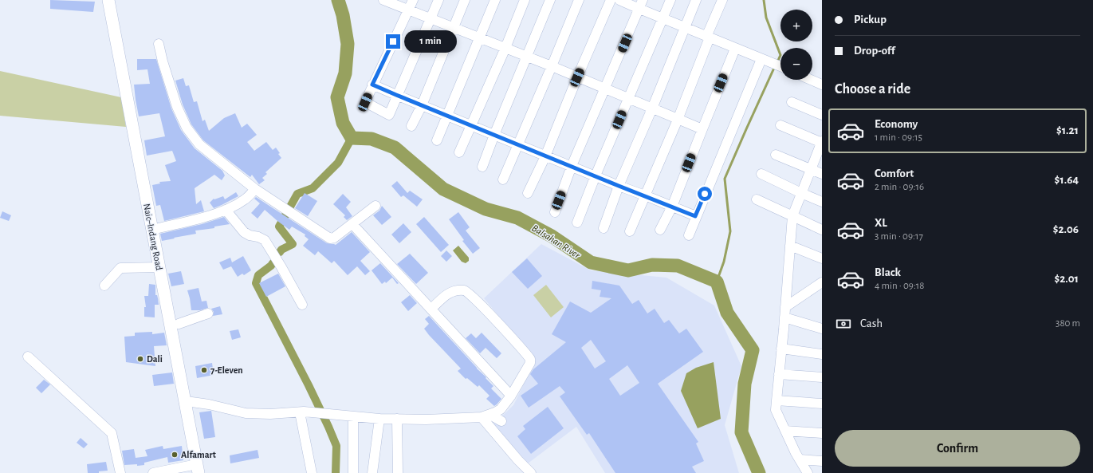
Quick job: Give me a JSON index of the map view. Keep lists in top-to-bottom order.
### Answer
{
  "streets": {
    "main road": ["Naic–Indang Road"]
  },
  "water": ["Balsahan River"],
  "places": ["Dali", "7-Eleven", "Alfamart"],
  "page": {
    "banner": ["Pickup", "Drop-off"],
    "map_buttons": ["+", "−"],
    "bubble": "1 min",
    "heading": "Choose a ride",
    "list": [
      {
        "name": "Economy",
        "note": "1 min · 09:15",
        "value": "$1.21"
      },
      {
        "name": "Comfort",
        "note": "2 min · 09:16",
        "value": "$1.64"
      },
      {
        "name": "XL",
        "note": "3 min · 09:17",
        "value": "$2.06"
      },
      {
        "name": "Black",
        "note": "4 min · 09:18",
        "value": "$2.01"
      }
    ],
    "pay": ["Cash", "380 m"],
    "buttons": "Confirm"
  }
}
